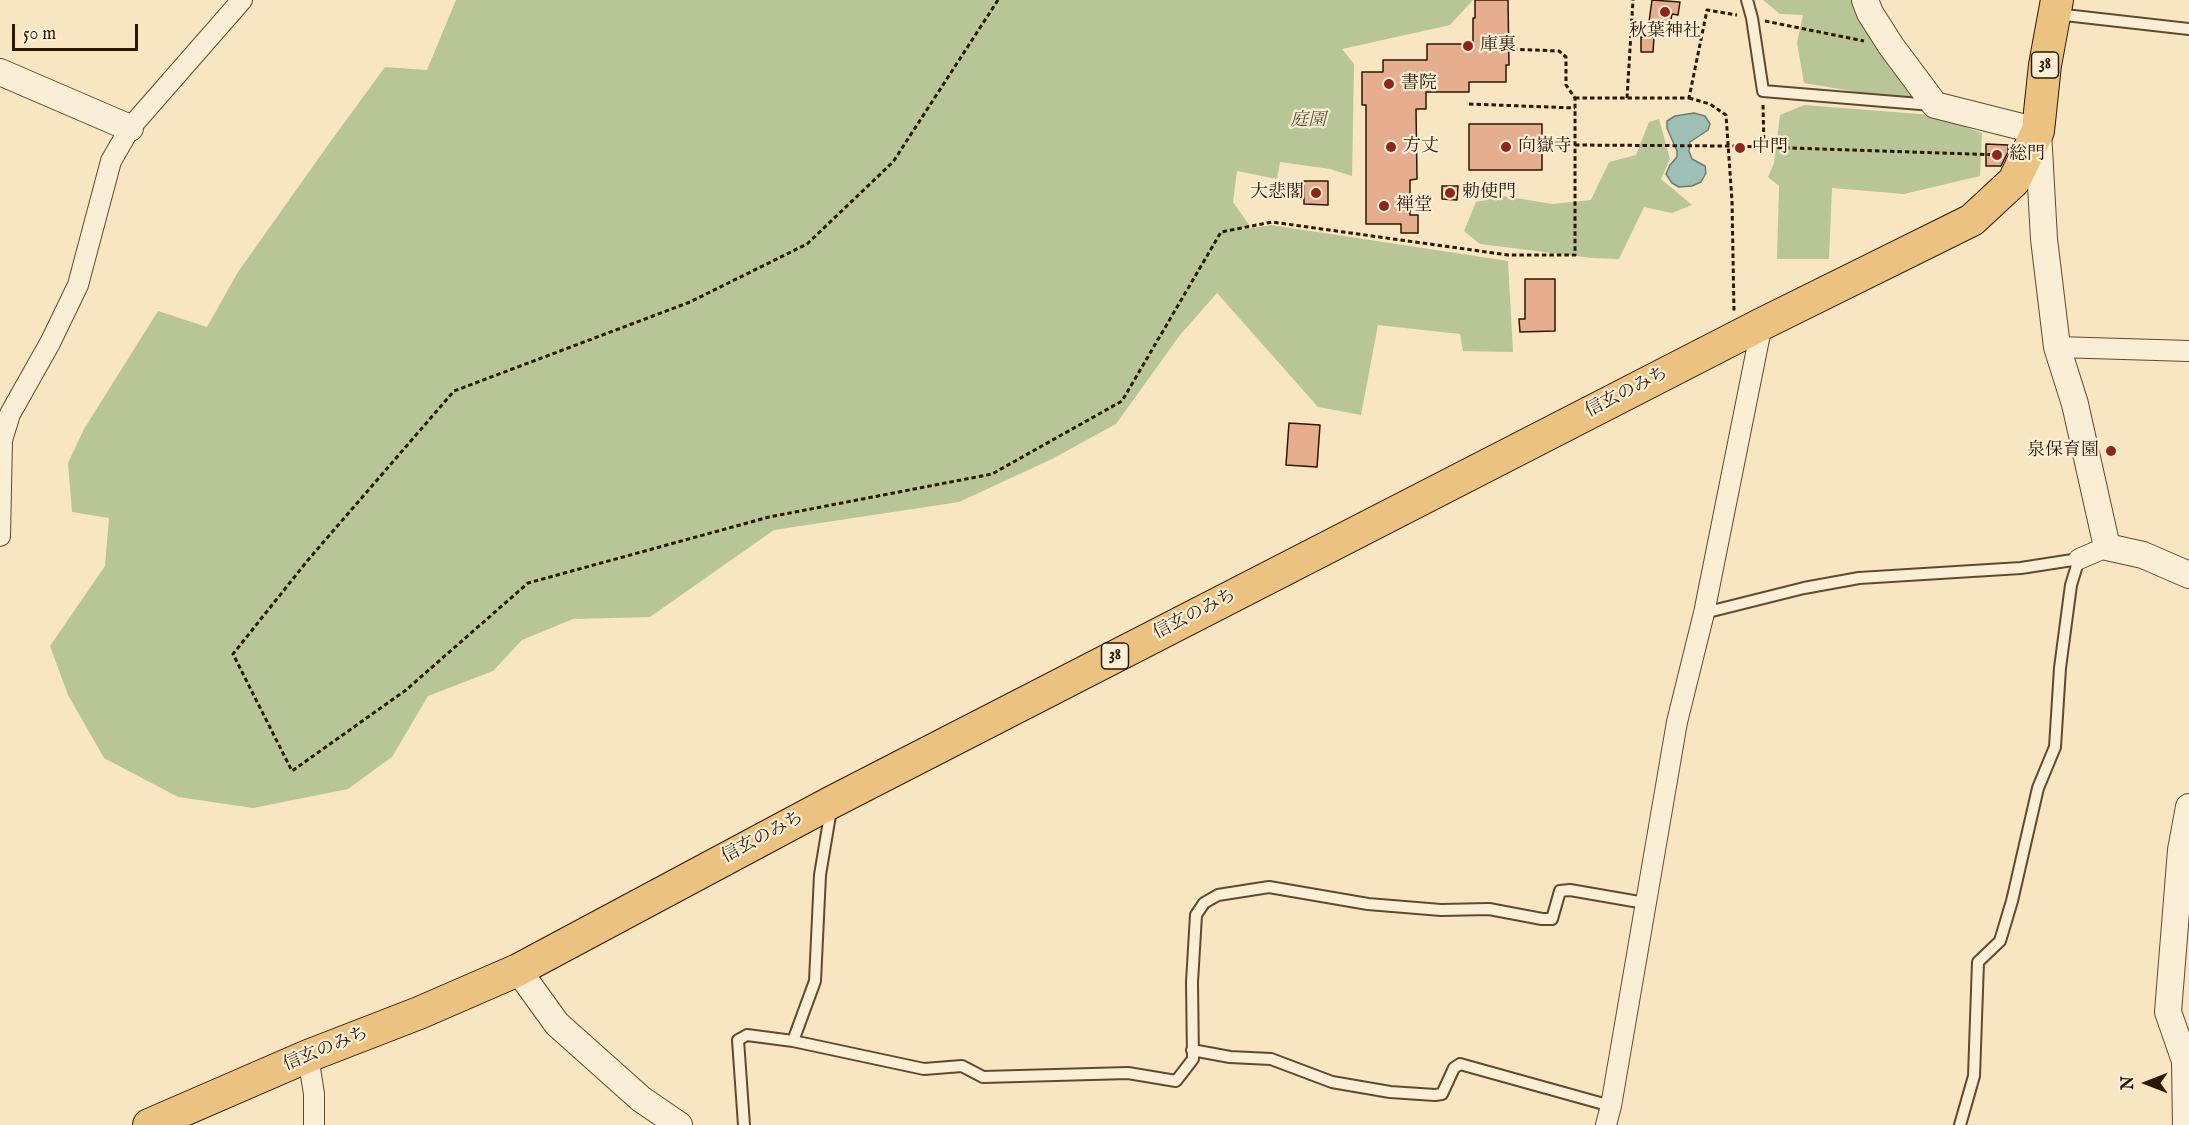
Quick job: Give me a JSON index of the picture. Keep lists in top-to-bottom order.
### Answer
{
  "streets": {
    "main road": ["38", "信玄のみち"]
  },
  "crossings": [
    ["38", "信玄のみち"]
  ],
  "parks": ["庭園"],
  "places": [
    "秋葉神社",
    "庫裏",
    "書院",
    "方丈",
    "向嶽寺",
    "中門",
    "総門",
    "大悲閣",
    "勅使門",
    "禅堂",
    "泉保育園"
  ],
  "scale_bar": "50 m",
  "north": "left"
}
